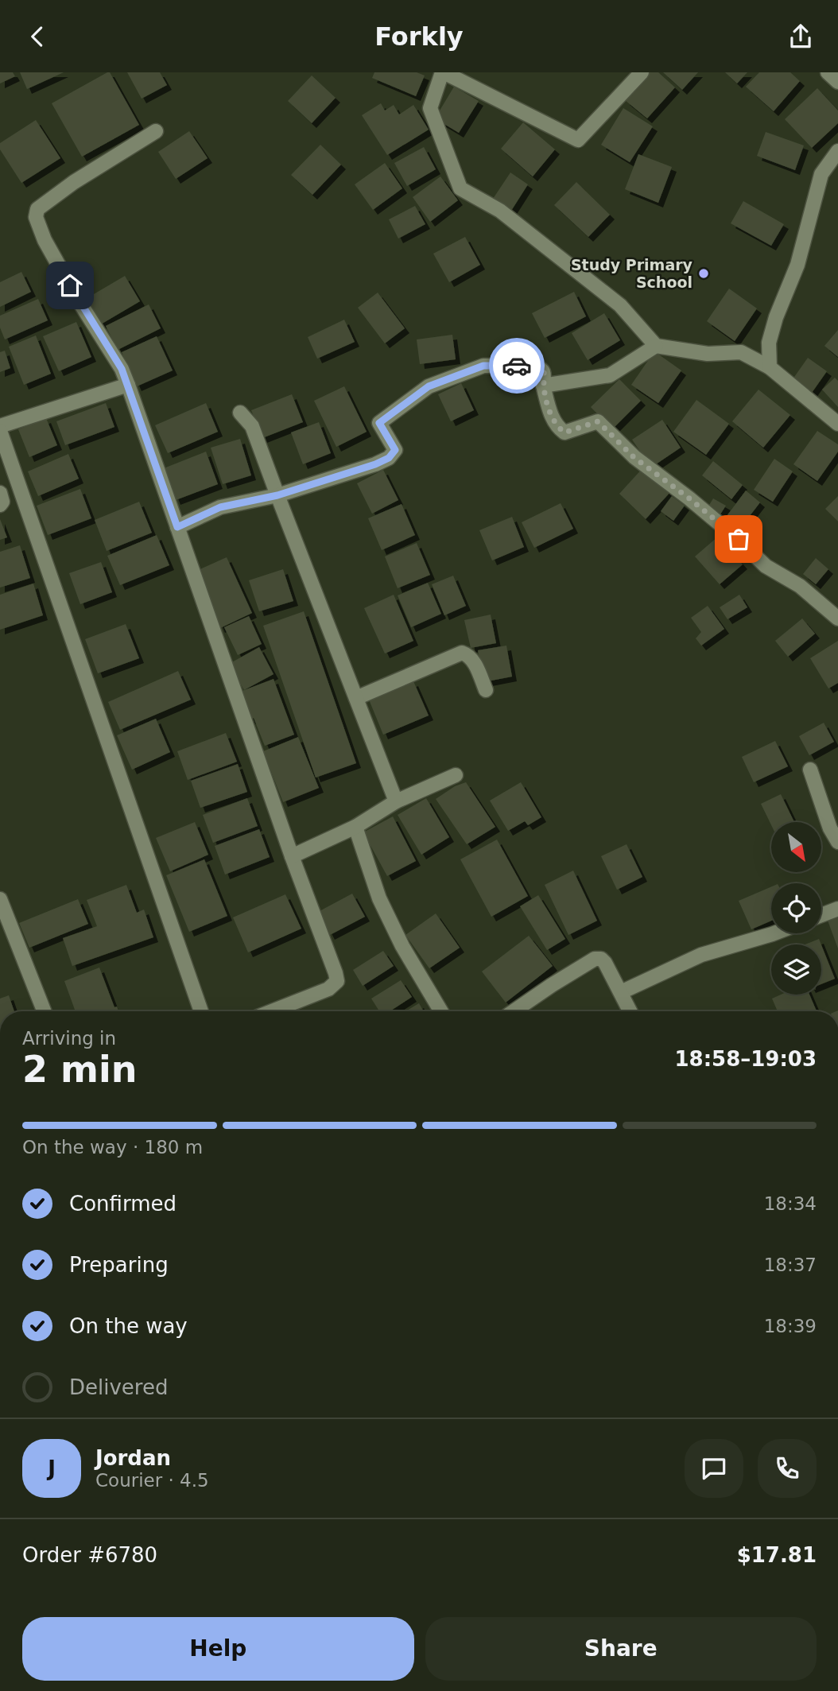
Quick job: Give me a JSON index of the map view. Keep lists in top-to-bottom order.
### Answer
{
  "places": ["Study Primary School"],
  "north": "bottom right",
  "page": {
    "header": "Forkly",
    "heading": ["2 min", "Arriving in", "18:58–19:03"],
    "panel": [
      "Jordan",
      "Courier · 4.5",
      "Order #6780",
      "$17.81"
    ],
    "bar": "On the way · 180 m",
    "list": [
      ["Confirmed", "18:34"],
      ["Preparing", "18:37"],
      ["On the way", "18:39"],
      "Delivered"
    ],
    "round": "J",
    "buttons": ["Help", "Share"]
  }
}
